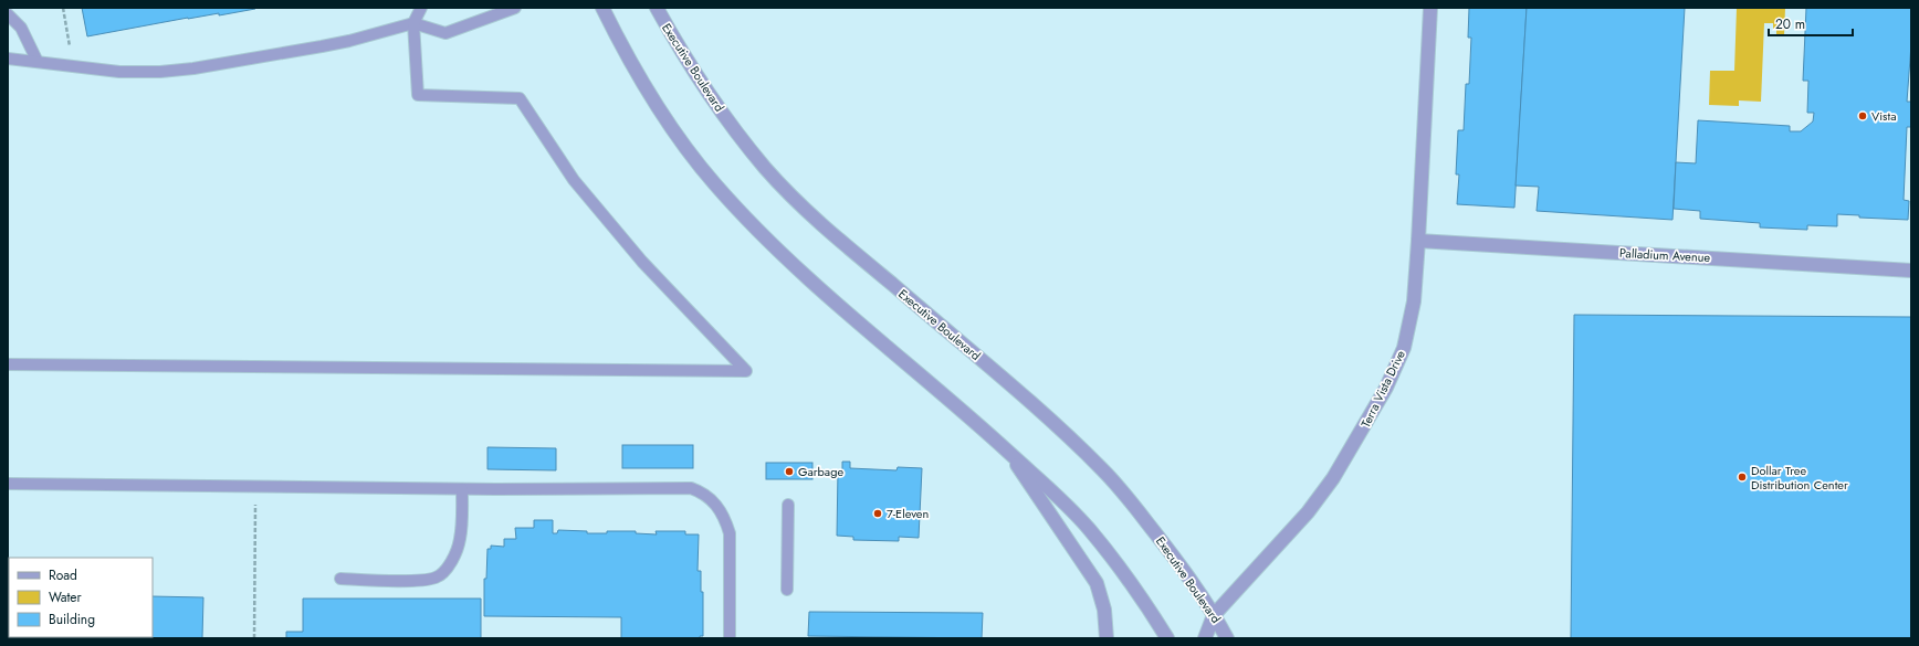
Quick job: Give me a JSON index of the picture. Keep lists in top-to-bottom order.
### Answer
{
  "streets": {
    "street": ["Executive Boulevard", "Palladium Avenue", "Terra Vista Drive"]
  },
  "crossings": [
    ["Executive Boulevard", "Terra Vista Drive"],
    ["Palladium Avenue", "Terra Vista Drive"]
  ],
  "places": [
    "Vista",
    "Garbage",
    "Dollar Tree Distribution Center",
    "7-Eleven"
  ],
  "legend": ["Road", "Water", "Building"],
  "scale_bar": "20 m"
}
